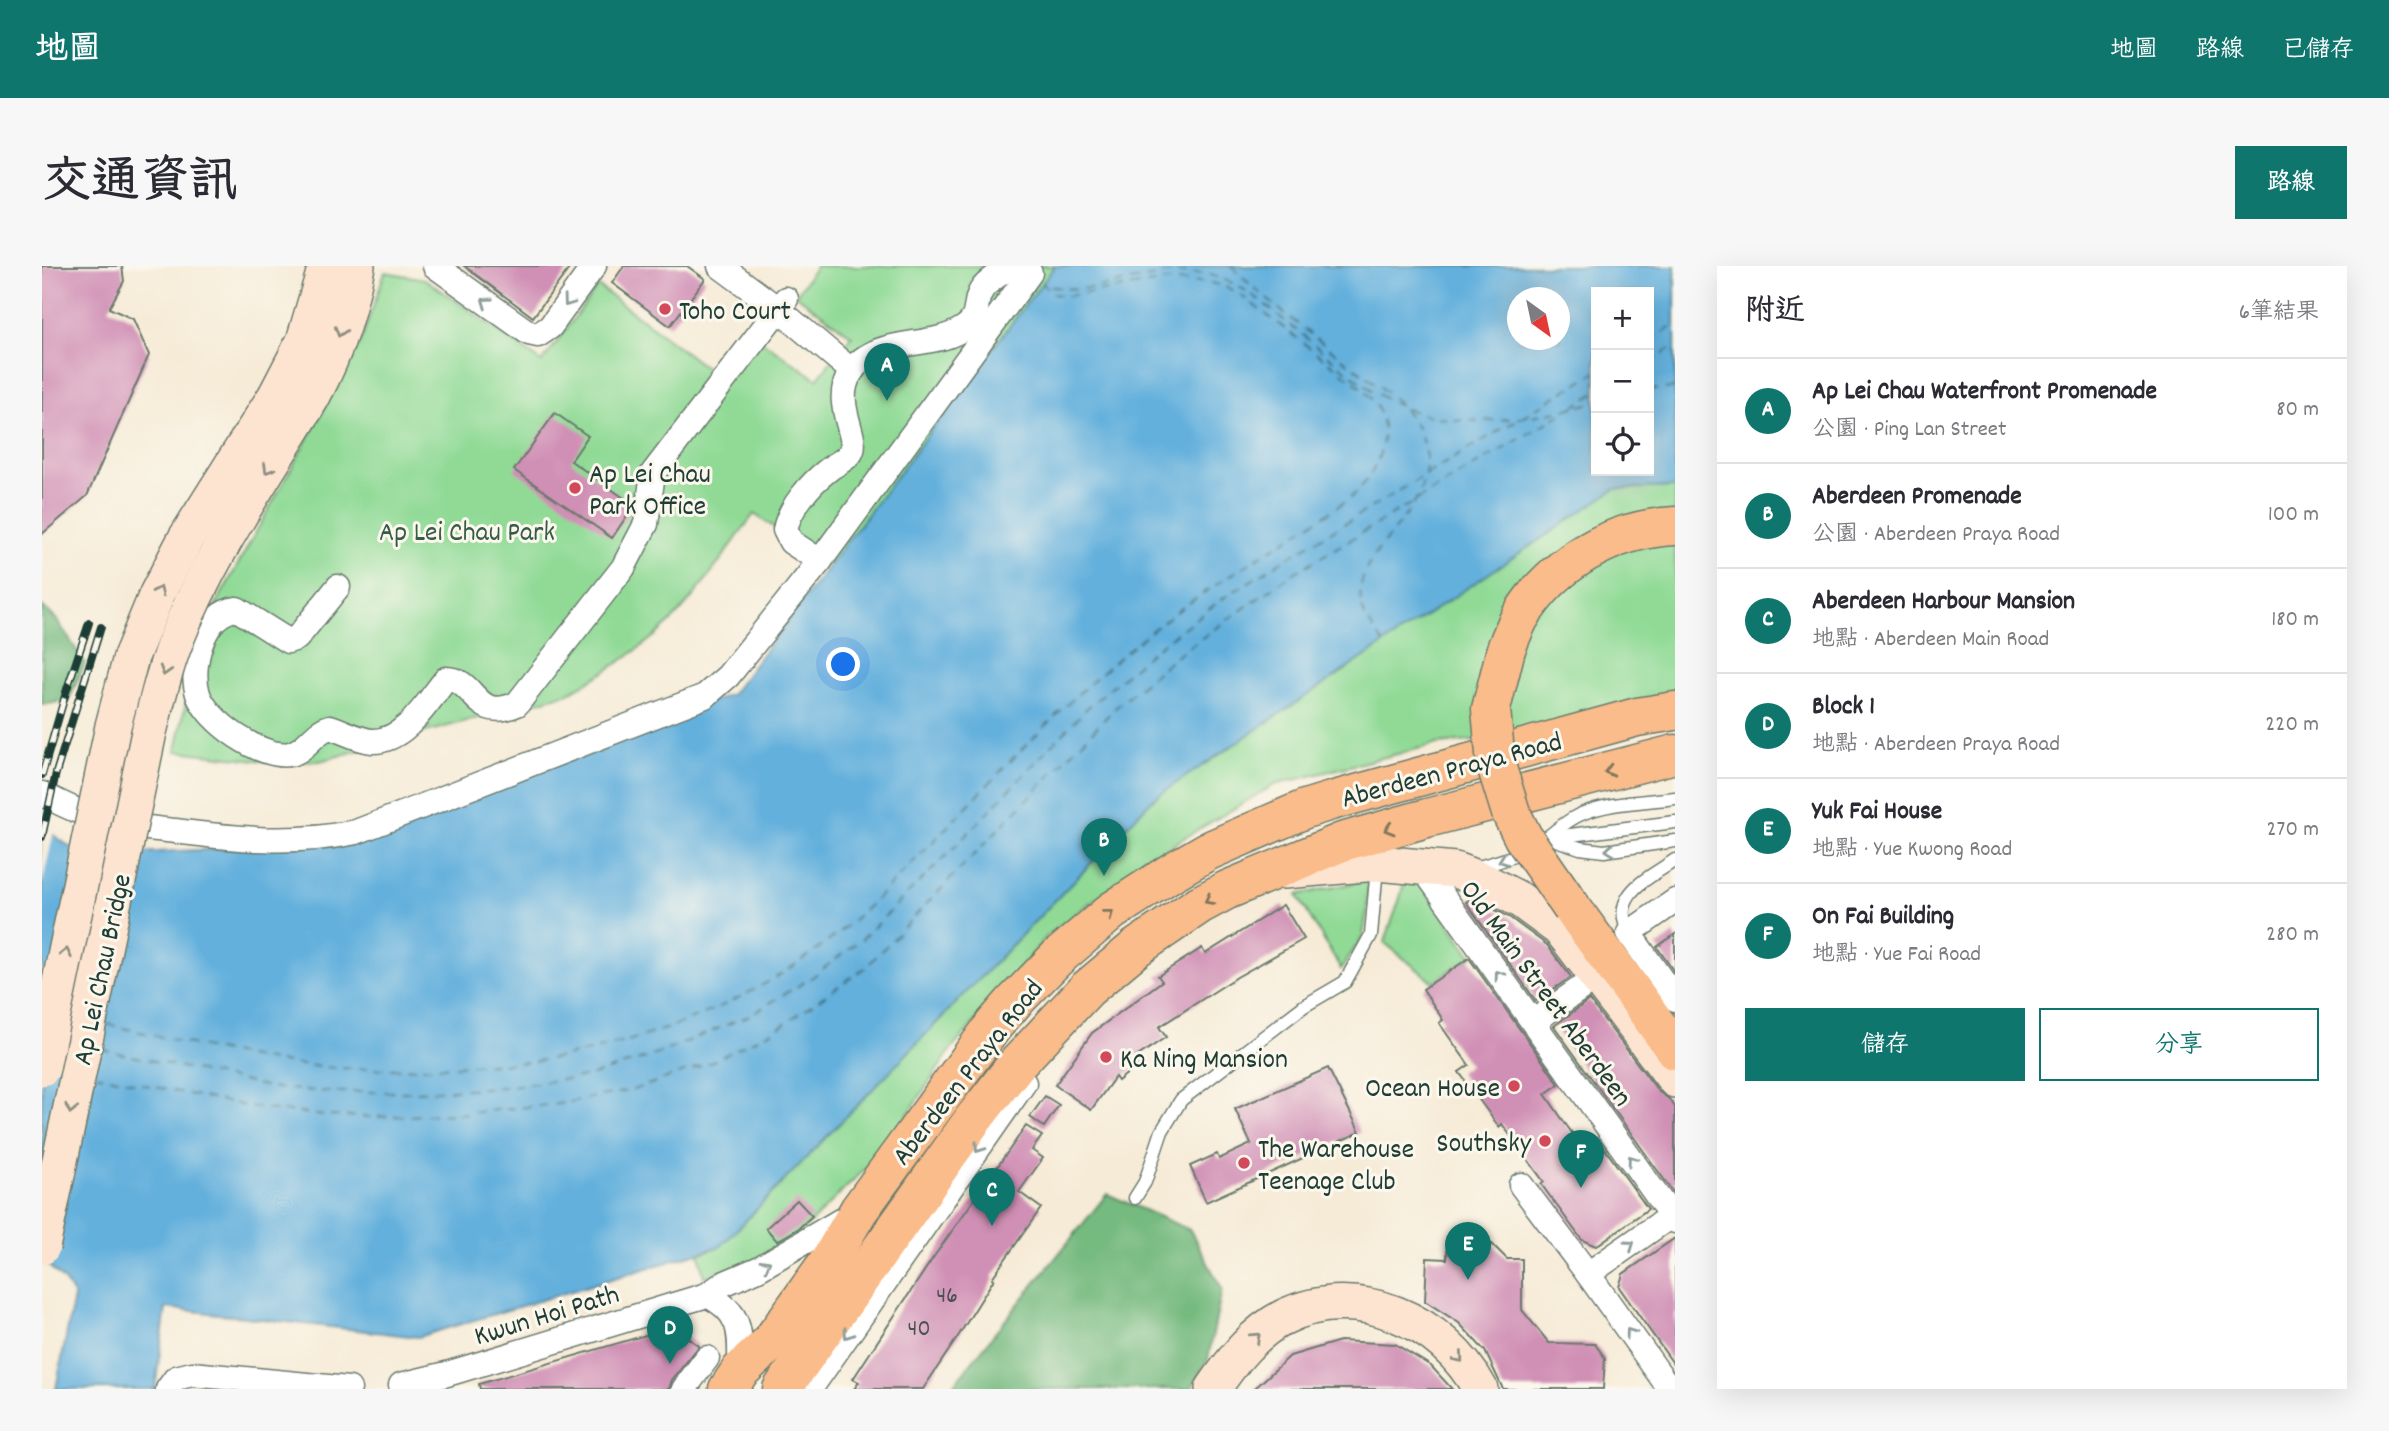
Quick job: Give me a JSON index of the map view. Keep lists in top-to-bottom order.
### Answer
{
  "streets": {
    "main road": ["Aberdeen Praya Road", "Ap Lei Chau Bridge"],
    "street": ["Old Main Street Aberdeen", "Kwun Hoi Path"]
  },
  "crossings": [
    ["Aberdeen Praya Road", "Kwun Hoi Path"]
  ],
  "one_way": ["Kwun Hoi Path"],
  "parks": ["Ap Lei Chau Park"],
  "places": [
    "Toho Court",
    "Ap Lei Chau Park Office",
    "Ka Ning Mansion",
    "Ocean House",
    "Southsky",
    "The Warehouse Teenage Club"
  ],
  "house_numbers": ["46", "40"],
  "north": "bottom right",
  "page": {
    "header": "地圖",
    "nav": ["地圖", "路線", "已儲存"],
    "title": "交通資訊",
    "buttons": [
      "路線",
      ["儲存", "分享"]
    ],
    "heading": ["附近", "6筆結果"],
    "map_buttons": ["+", "−"],
    "pins": [
      "A",
      "B",
      "F",
      "C",
      "E",
      "D"
    ],
    "list": [
      {
        "mark": "A",
        "name": "Ap Lei Chau Waterfront Promenade",
        "note": "公園 · Ping Lan Street",
        "value": "80 m"
      },
      {
        "mark": "B",
        "name": "Aberdeen Promenade",
        "note": "公園 · Aberdeen Praya Road",
        "value": "100 m"
      },
      {
        "mark": "C",
        "name": "Aberdeen Harbour Mansion",
        "note": "地點 · Aberdeen Main Road",
        "value": "180 m"
      },
      {
        "mark": "D",
        "name": "Block 1",
        "note": "地點 · Aberdeen Praya Road",
        "value": "220 m"
      },
      {
        "mark": "E",
        "name": "Yuk Fai House",
        "note": "地點 · Yue Kwong Road",
        "value": "270 m"
      },
      {
        "mark": "F",
        "name": "On Fai Building",
        "note": "地點 · Yue Fai Road",
        "value": "280 m"
      }
    ]
  }
}
